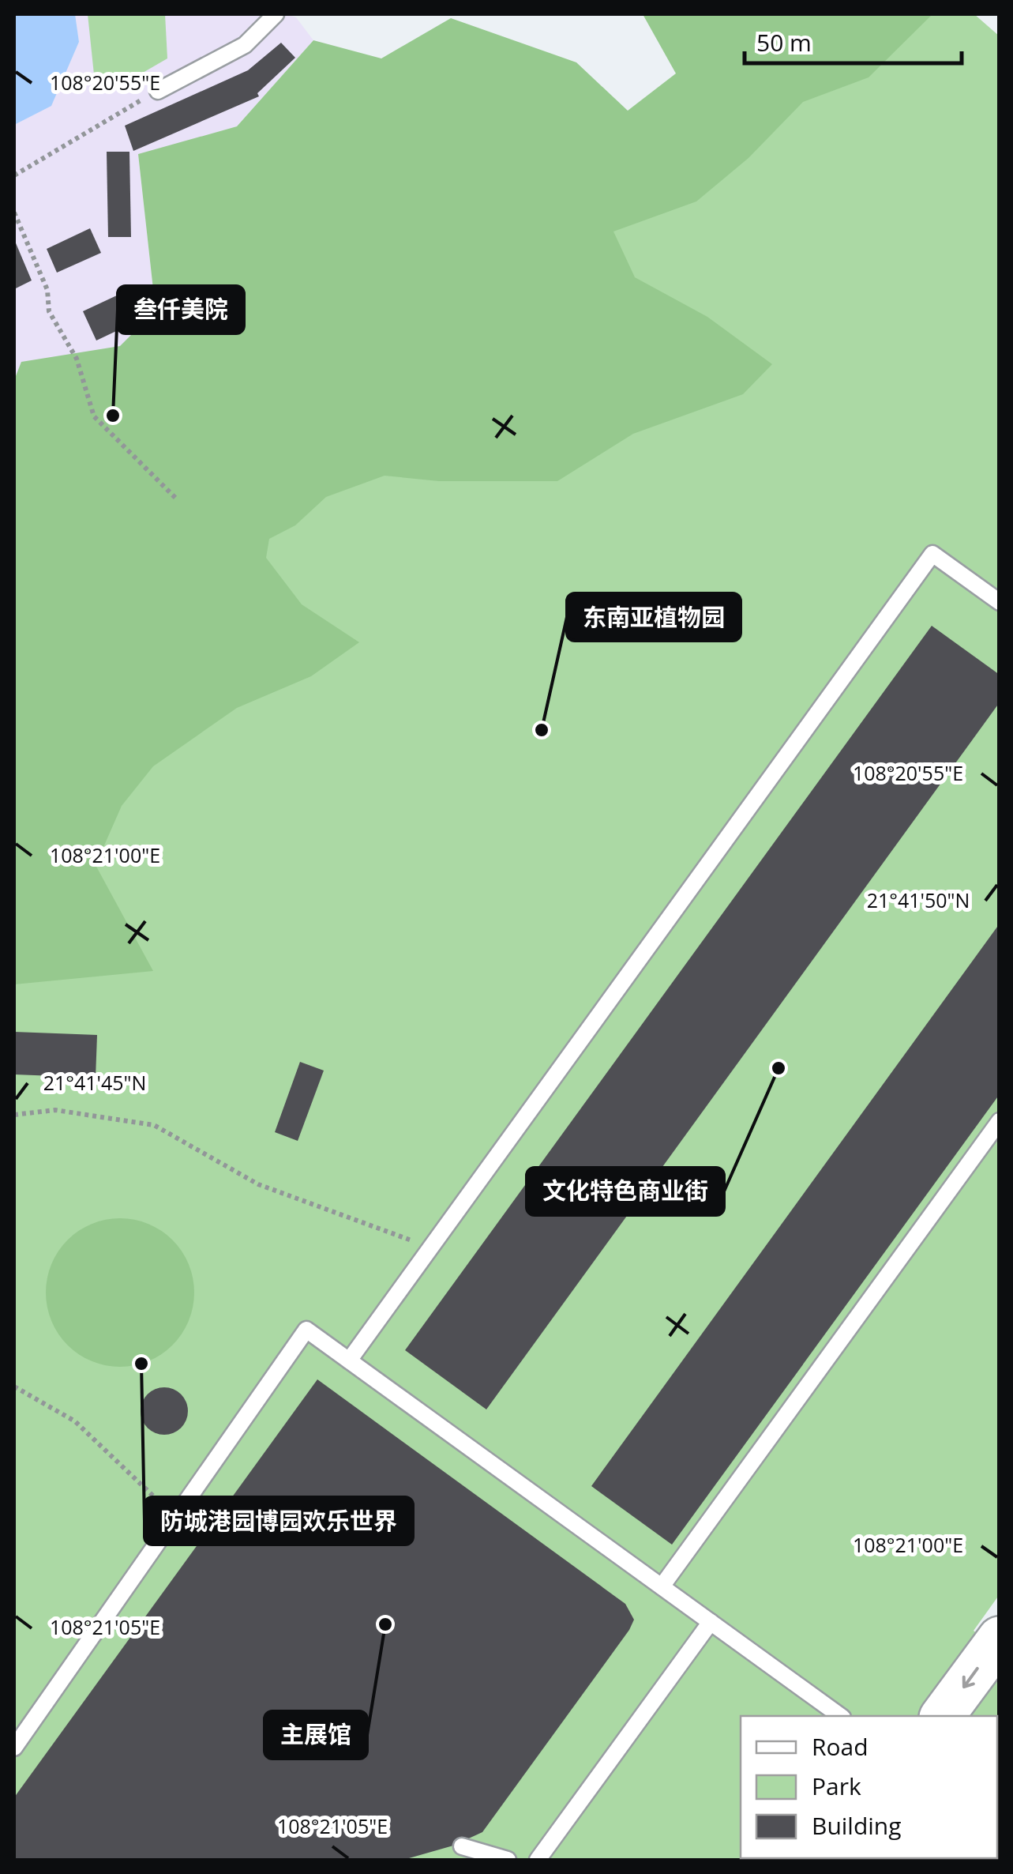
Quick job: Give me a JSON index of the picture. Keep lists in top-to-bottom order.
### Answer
{
  "places": [
    "叁仟美院",
    "东南亚植物园",
    "文化特色商业街",
    "防城港园博园欢乐世界",
    "主展馆"
  ],
  "legend": ["Road", "Park", "Building"],
  "scale_bar": "50 m",
  "coordinates": [
    "108°20'55\"E",
    "108°21'00\"E",
    "21°41'50\"N",
    "21°41'45\"N",
    "108°21'05\"E"
  ]
}
